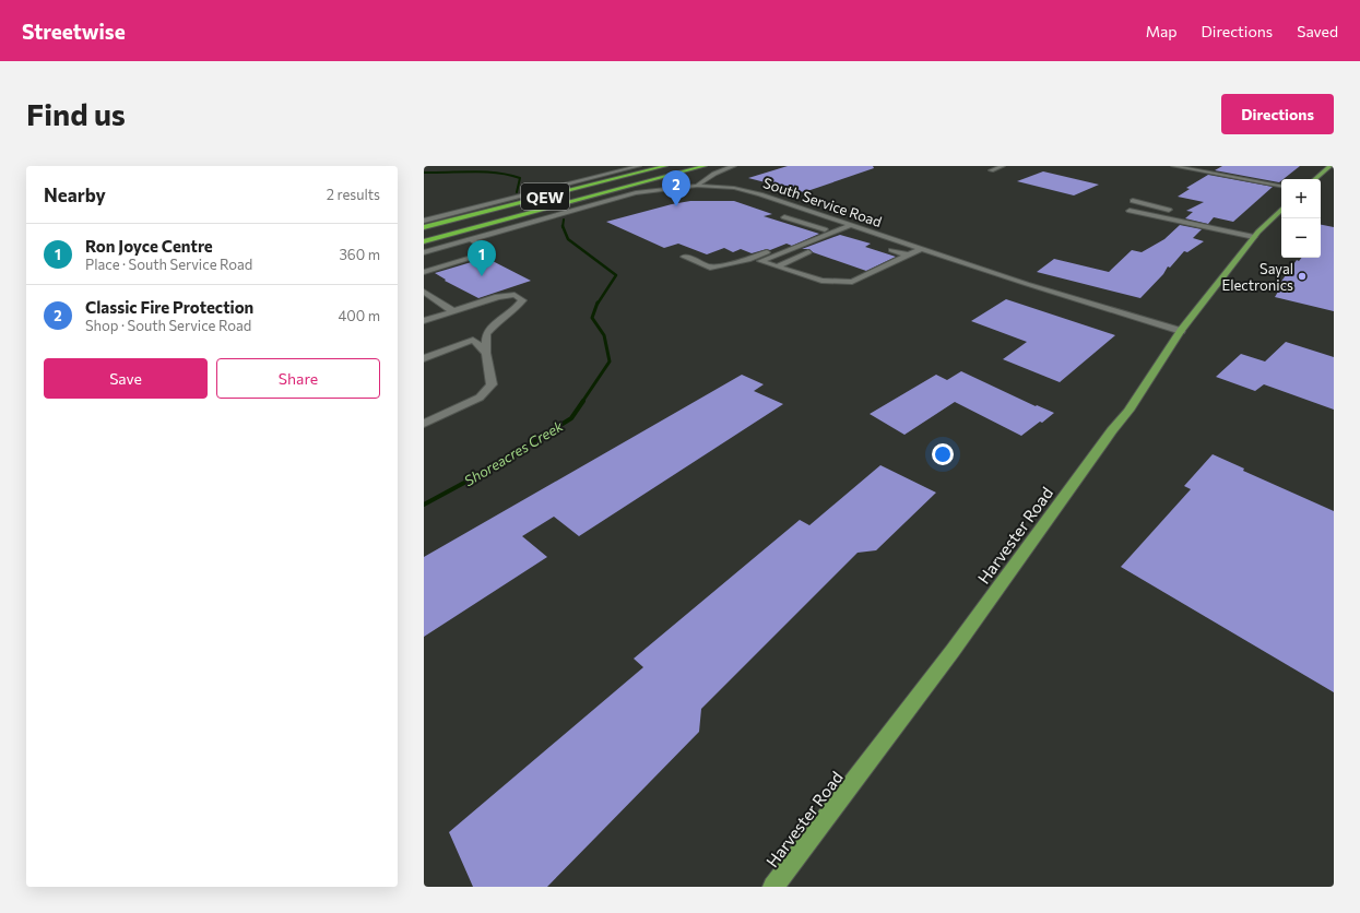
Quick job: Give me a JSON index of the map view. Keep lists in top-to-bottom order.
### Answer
{
  "streets": {
    "highway": ["QEW"],
    "main road": ["Harvester Road"],
    "street": ["South Service Road"]
  },
  "crossings": [
    ["South Service Road", "Harvester Road"]
  ],
  "water": ["Shoreacres Creek"],
  "places": ["Sayal Electronics"],
  "page": {
    "header": "Streetwise",
    "nav": ["Map", "Directions", "Saved"],
    "buttons": [
      "Directions",
      ["Save", "Share"]
    ],
    "title": "Find us",
    "heading": ["Nearby", "2 results"],
    "pins": ["2", "1"],
    "map_buttons": ["+", "−"],
    "list": [
      {
        "mark": "1",
        "name": "Ron Joyce Centre",
        "note": "Place · South Service Road",
        "value": "360 m"
      },
      {
        "mark": "2",
        "name": "Classic Fire Protection",
        "note": "Shop · South Service Road",
        "value": "400 m"
      }
    ]
  }
}
